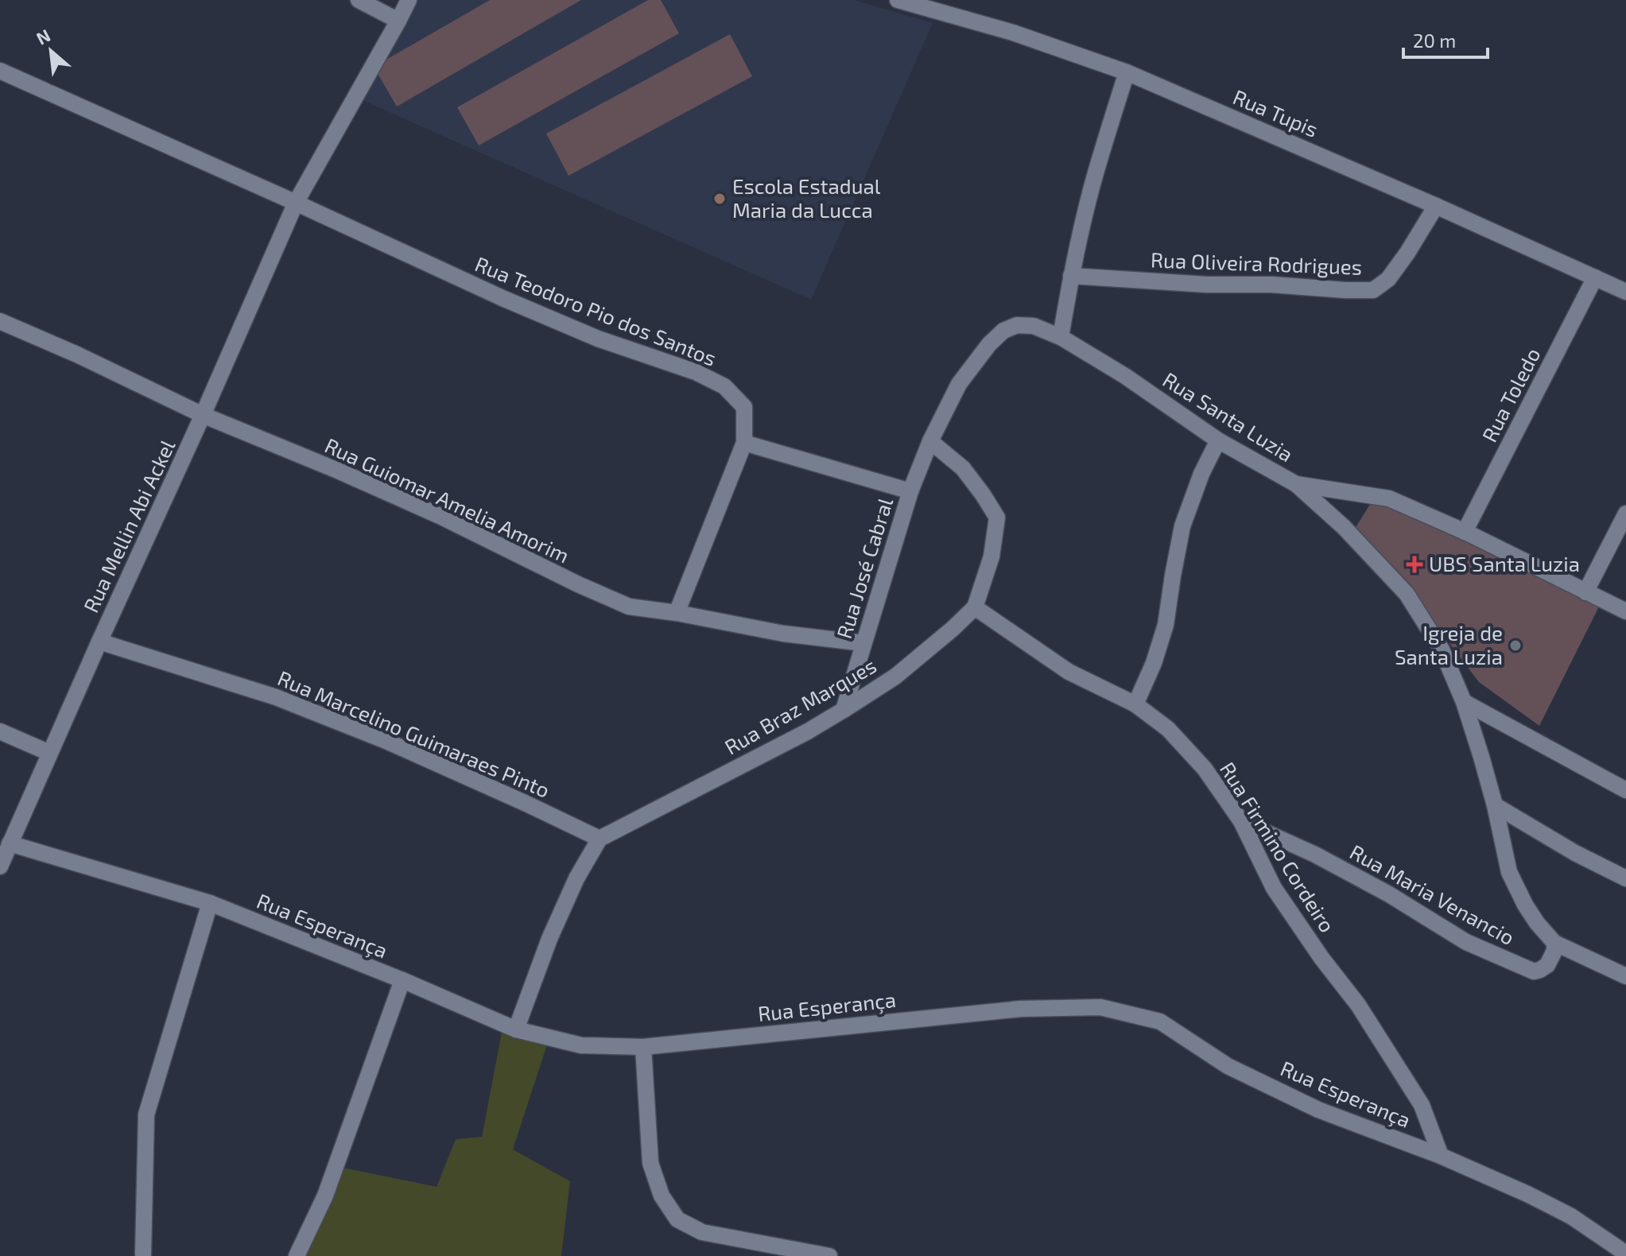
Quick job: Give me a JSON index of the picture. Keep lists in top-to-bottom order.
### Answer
{
  "streets": {
    "street": [
      "Rua Tupis",
      "Rua Oliveira Rodrigues",
      "Rua Teodoro Pio dos Santos",
      "Rua Toledo",
      "Rua Santa Luzia",
      "Rua Guiomar Amelia Amorim",
      "Rua Mellin Abi Ackel",
      "Rua José Cabral",
      "Rua Braz Marques",
      "Rua Marcelino Guimaraes Pinto",
      "Rua Firmino Cordeiro",
      "Rua Maria Venancio",
      "Rua Esperança"
    ]
  },
  "crossings": [
    ["Rua Tupis", "Rua Oliveira Rodrigues"],
    ["Rua Tupis", "Rua Toledo"],
    ["Rua Teodoro Pio dos Santos", "Rua Guiomar Amelia Amorim"],
    ["Rua Teodoro Pio dos Santos", "Rua Mellin Abi Ackel"],
    ["Rua Toledo", "Rua Santa Luzia"],
    ["Rua Santa Luzia", "Rua José Cabral"],
    ["Rua Santa Luzia", "Rua Braz Marques"],
    ["Rua Santa Luzia", "Rua Maria Venancio"],
    ["Rua Guiomar Amelia Amorim", "Rua Mellin Abi Ackel"],
    ["Rua Guiomar Amelia Amorim", "Rua José Cabral"],
    ["Rua Mellin Abi Ackel", "Rua Marcelino Guimaraes Pinto"],
    ["Rua Mellin Abi Ackel", "Rua Esperança"],
    ["Rua José Cabral", "Rua Braz Marques"],
    ["Rua Braz Marques", "Rua Marcelino Guimaraes Pinto"],
    ["Rua Braz Marques", "Rua Firmino Cordeiro"],
    ["Rua Firmino Cordeiro", "Rua Maria Venancio"],
    ["Rua Firmino Cordeiro", "Rua Esperança"]
  ],
  "places": {
    "other": ["Escola Estadual Maria da Lucca", "Igreja de Santa Luzia"],
    "health": ["UBS Santa Luzia"]
  },
  "scale_bar": "20 m",
  "north": "top left"
}
